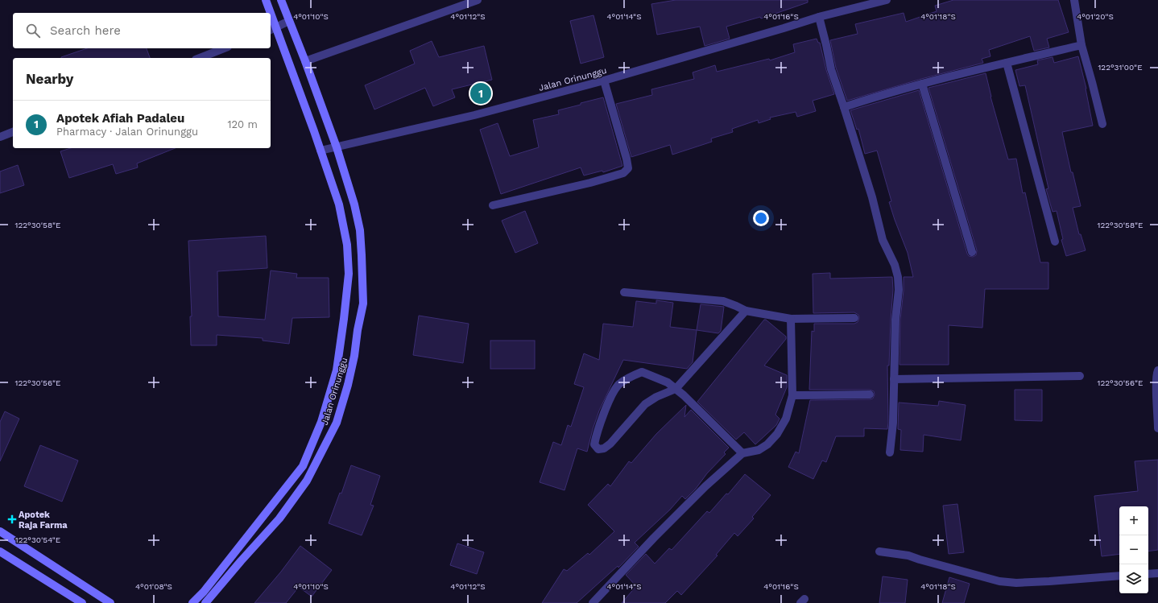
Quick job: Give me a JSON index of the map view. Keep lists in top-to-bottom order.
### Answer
{
  "streets": {
    "street": ["Jalan Orinunggu"]
  },
  "places": {
    "health": ["Apotek Raja Farma"]
  },
  "page": {
    "search": "Search here",
    "heading": "Nearby",
    "pins": "1",
    "list": [
      {
        "mark": "1",
        "name": "Apotek Afiah Padaleu",
        "note": "Pharmacy · Jalan Orinunggu",
        "value": "120 m"
      }
    ],
    "map_buttons": ["+", "−"]
  },
  "coordinates": [
    "4°01'10\"S",
    "4°01'12\"S",
    "4°01'14\"S",
    "4°01'16\"S",
    "4°01'18\"S",
    "4°01'20\"S",
    "122°31'00\"E",
    "122°30'58\"E",
    "122°30'56\"E",
    "122°30'54\"E",
    "4°01'08\"S"
  ]
}
